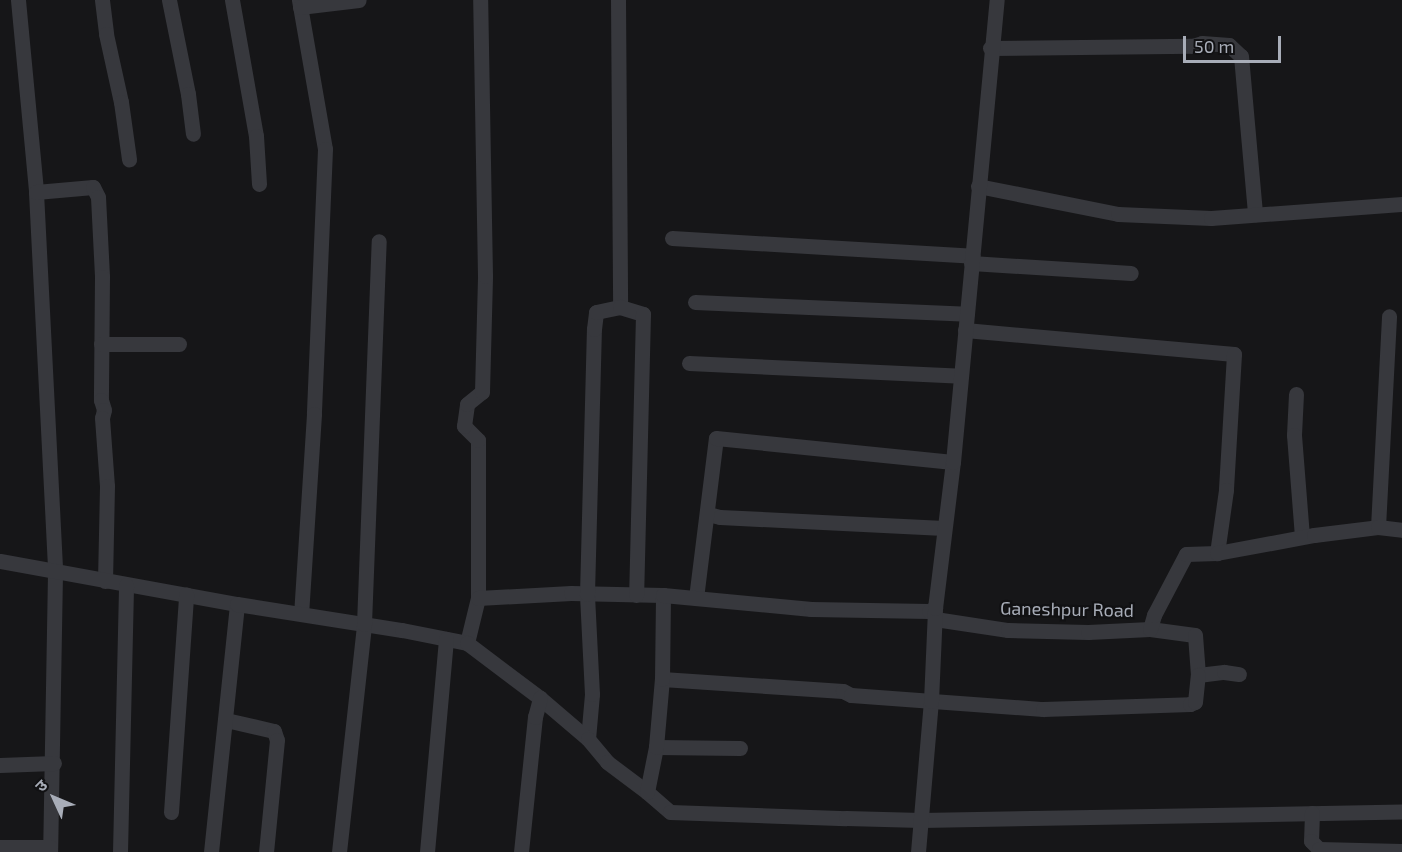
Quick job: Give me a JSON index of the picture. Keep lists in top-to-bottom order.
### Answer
{
  "streets": {
    "street": ["Ganeshpur Road"]
  },
  "scale_bar": "50 m",
  "north": "top left"
}
